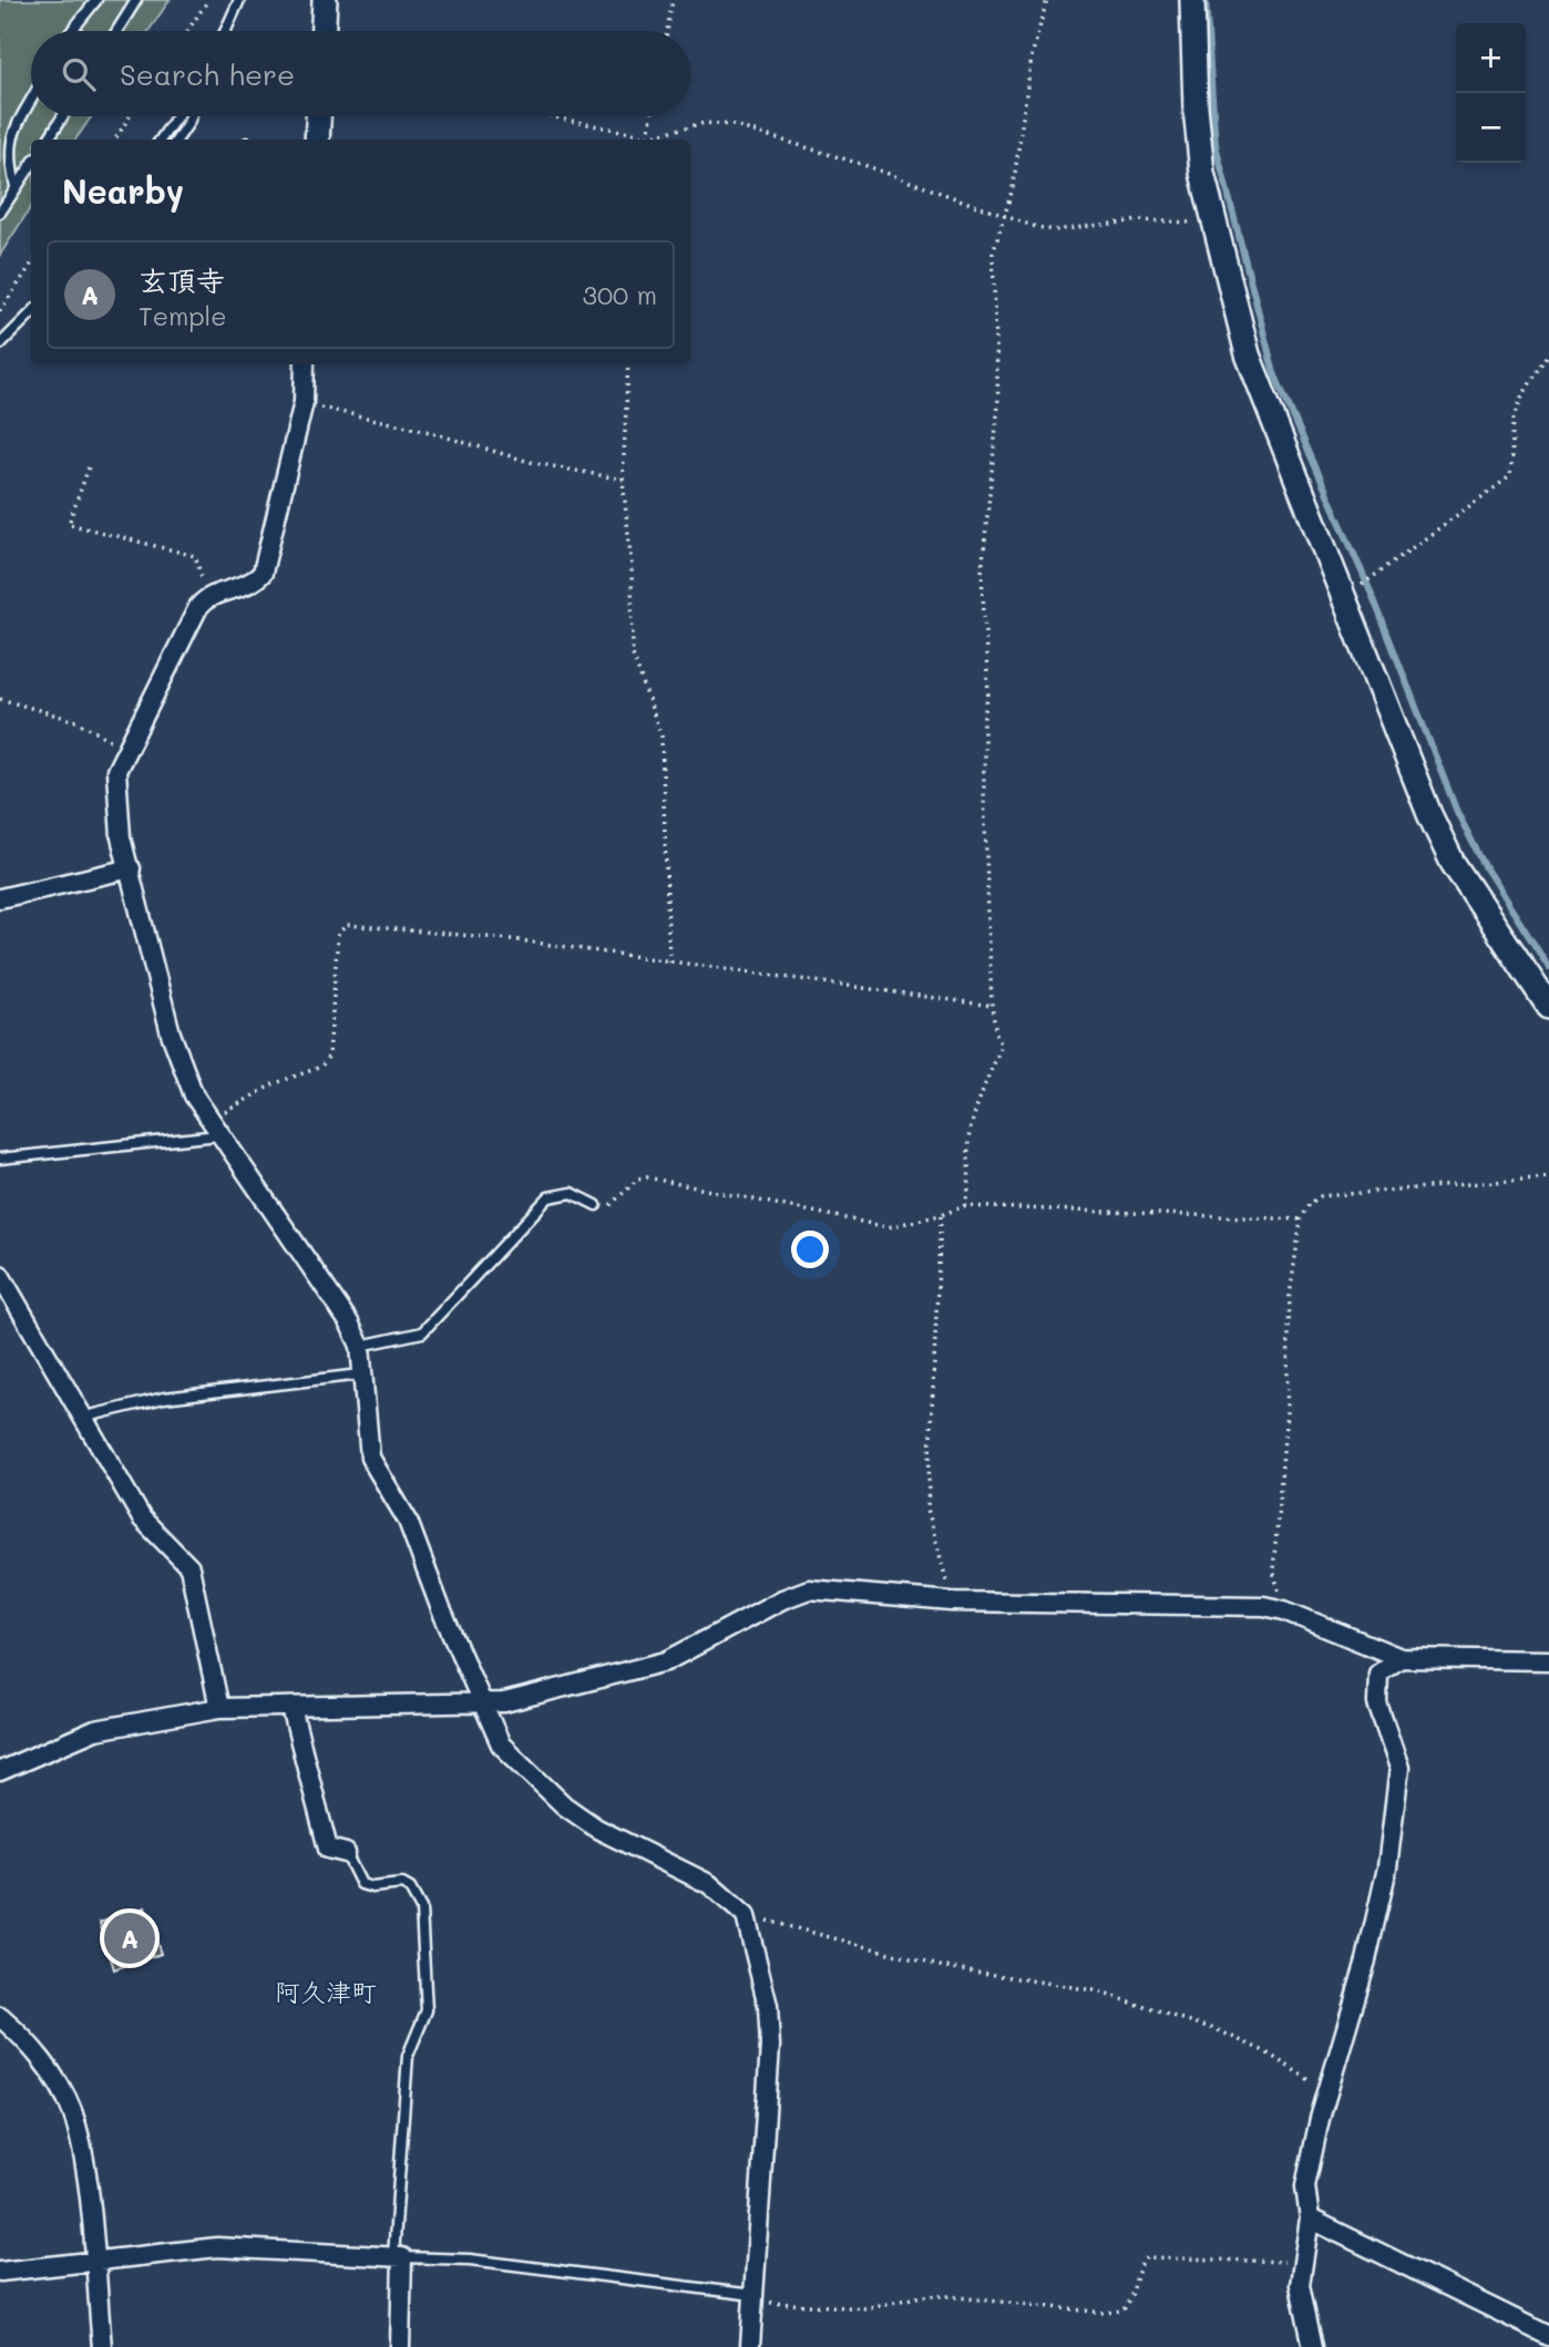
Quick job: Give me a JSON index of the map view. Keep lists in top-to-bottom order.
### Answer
{
  "districts": ["阿久津町"],
  "page": {
    "map_buttons": ["+", "−"],
    "search": "Search here",
    "heading": "Nearby",
    "list": [
      {
        "mark": "A",
        "name": "玄頂寺",
        "note": "Temple",
        "value": "300 m"
      }
    ],
    "pins": "A"
  }
}
